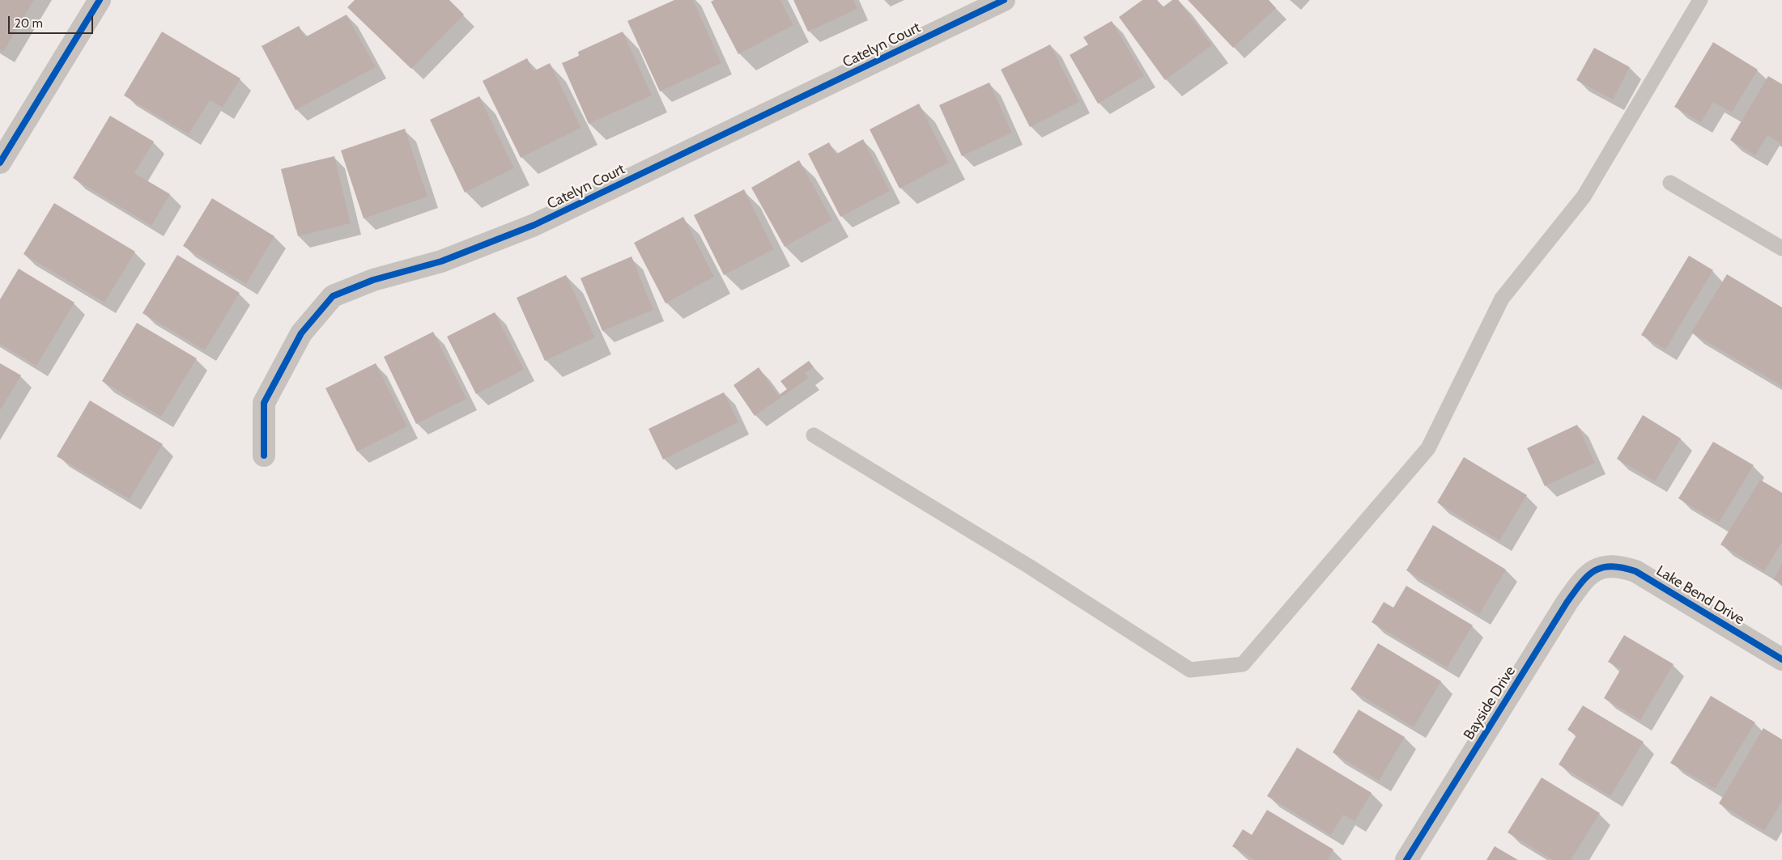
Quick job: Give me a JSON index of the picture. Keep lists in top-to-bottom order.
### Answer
{
  "streets": {
    "street": ["Catelyn Court", "Lake Bend Drive", "Bayside Drive"]
  },
  "crossings": [
    ["Lake Bend Drive", "Bayside Drive"]
  ],
  "scale_bar": "20 m"
}
